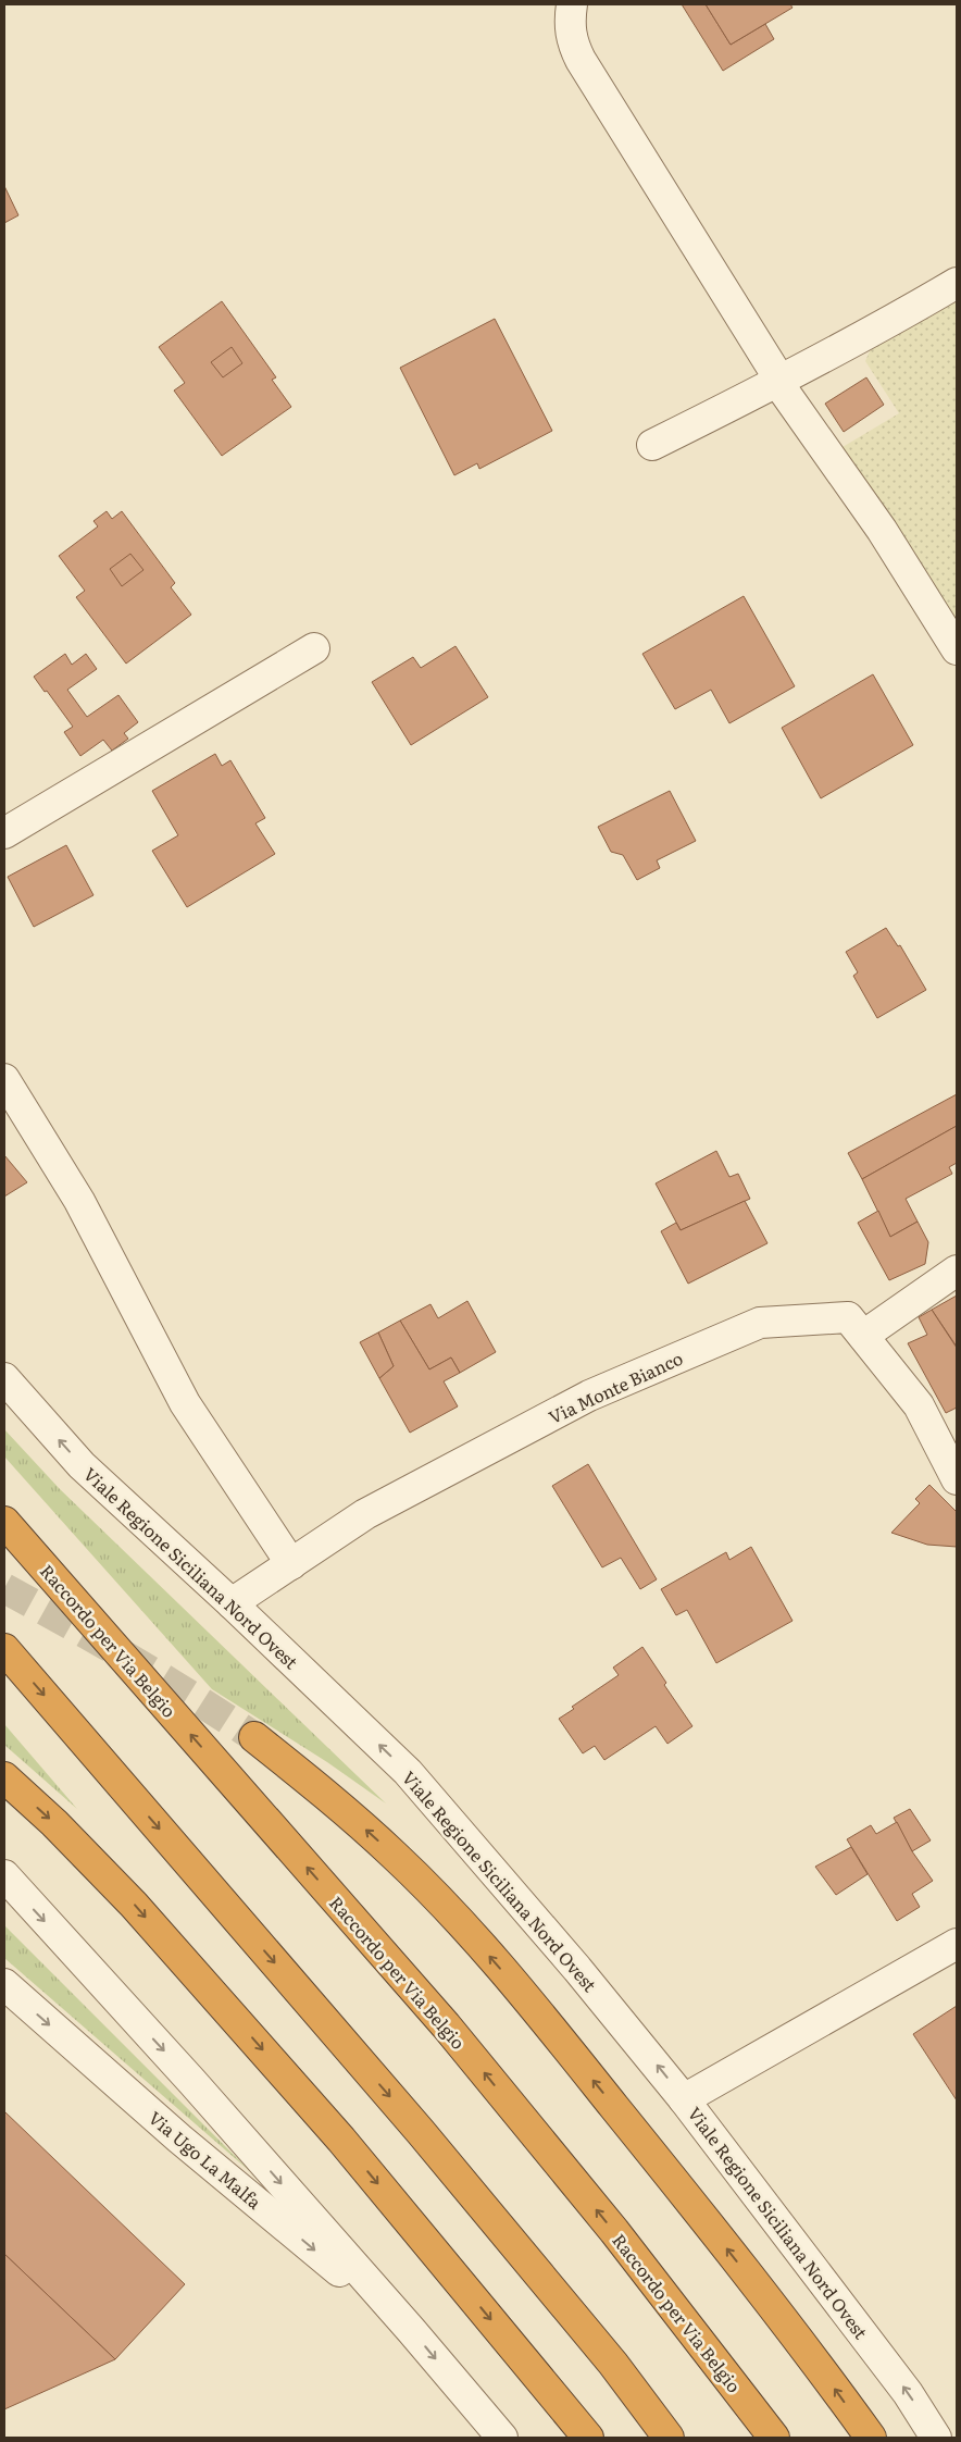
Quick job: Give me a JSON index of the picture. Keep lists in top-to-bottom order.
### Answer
{
  "streets": {
    "highway": ["Raccordo per Via Belgio"],
    "street": ["Via Monte Bianco", "Viale Regione Siciliana Nord Ovest", "Via Ugo La Malfa"]
  },
  "crossings": [
    ["Via Monte Bianco", "Viale Regione Siciliana Nord Ovest"]
  ],
  "one_way": ["Viale Regione Siciliana Nord Ovest"]
}
